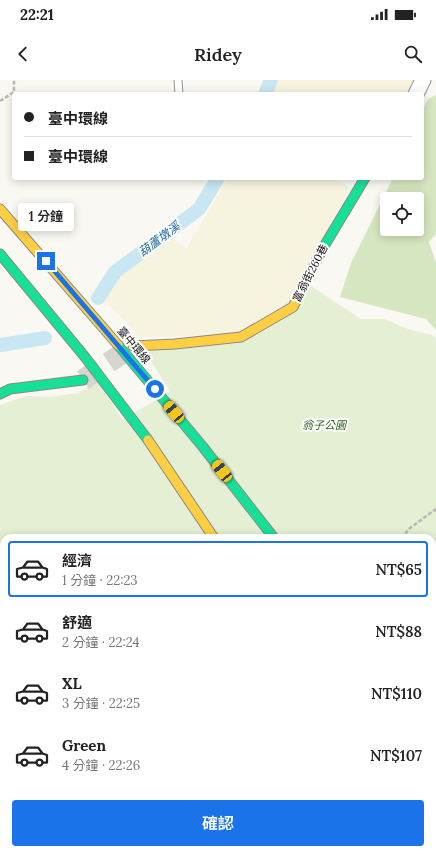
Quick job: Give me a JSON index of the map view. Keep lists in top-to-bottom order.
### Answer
{
  "streets": {
    "main road": ["富翁街260巷", "臺中環線"]
  },
  "water": ["葫蘆墩溪"],
  "parks": ["翁子公園"],
  "page": {
    "status": "22:21",
    "header": "Ridey",
    "banner": ["臺中環線", "臺中環線"],
    "bubble": "1 分鐘",
    "list": [
      {
        "name": "經濟",
        "note": "1 分鐘 · 22:23",
        "value": "NT$65"
      },
      {
        "name": "舒適",
        "note": "2 分鐘 · 22:24",
        "value": "NT$88"
      },
      {
        "name": "XL",
        "note": "3 分鐘 · 22:25",
        "value": "NT$110"
      },
      {
        "name": "Green",
        "note": "4 分鐘 · 22:26",
        "value": "NT$107"
      }
    ],
    "buttons": "確認"
  }
}
